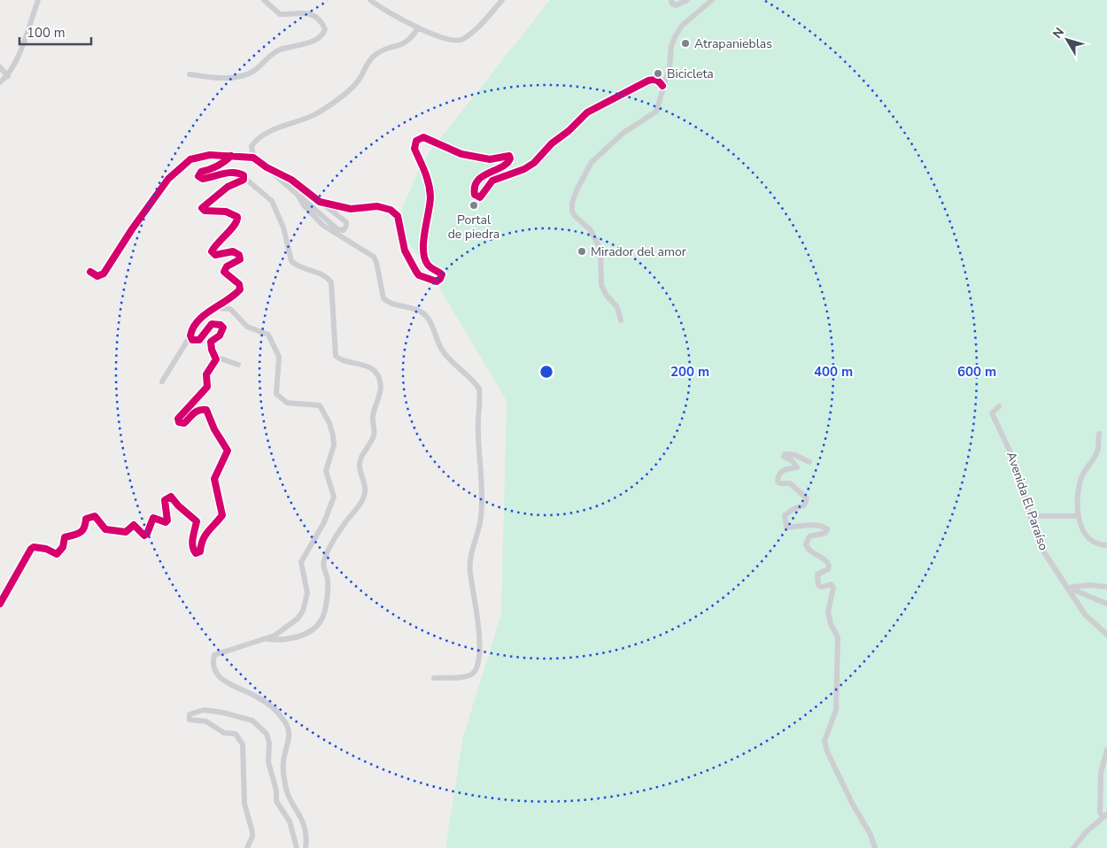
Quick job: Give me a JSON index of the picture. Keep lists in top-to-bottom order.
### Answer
{
  "streets": {
    "street": ["Avenida El Paraíso"]
  },
  "places": [
    "Atrapanieblas",
    "Bicicleta",
    "Portal de piedra",
    "Mirador del amor"
  ],
  "scale_bar": "100 m",
  "north": "top left",
  "rings": ["200 m", "400 m", "600 m"]
}
